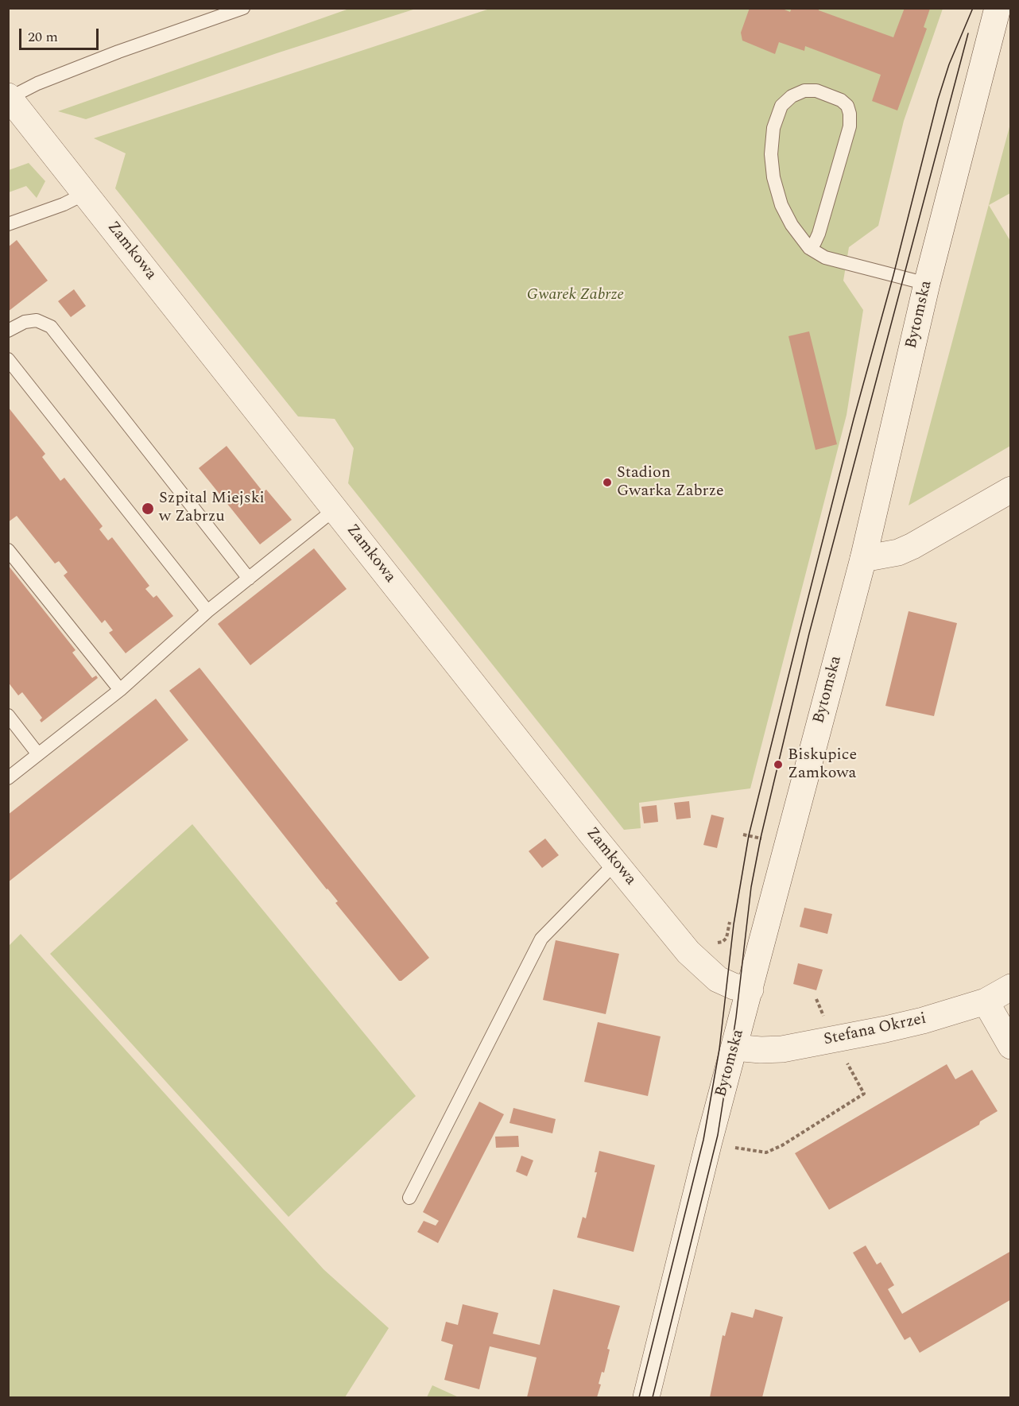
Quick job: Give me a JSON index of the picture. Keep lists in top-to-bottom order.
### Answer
{
  "streets": {
    "street": ["Zamkowa", "Bytomska", "Stefana Okrzei"]
  },
  "crossings": [
    ["Zamkowa", "Bytomska"],
    ["Bytomska", "Stefana Okrzei"]
  ],
  "parks": ["Gwarek Zabrze"],
  "places": ["Stadion Gwarka Zabrze", "Szpital Miejski w Zabrzu", "Biskupice Zamkowa"],
  "scale_bar": "20 m"
}
